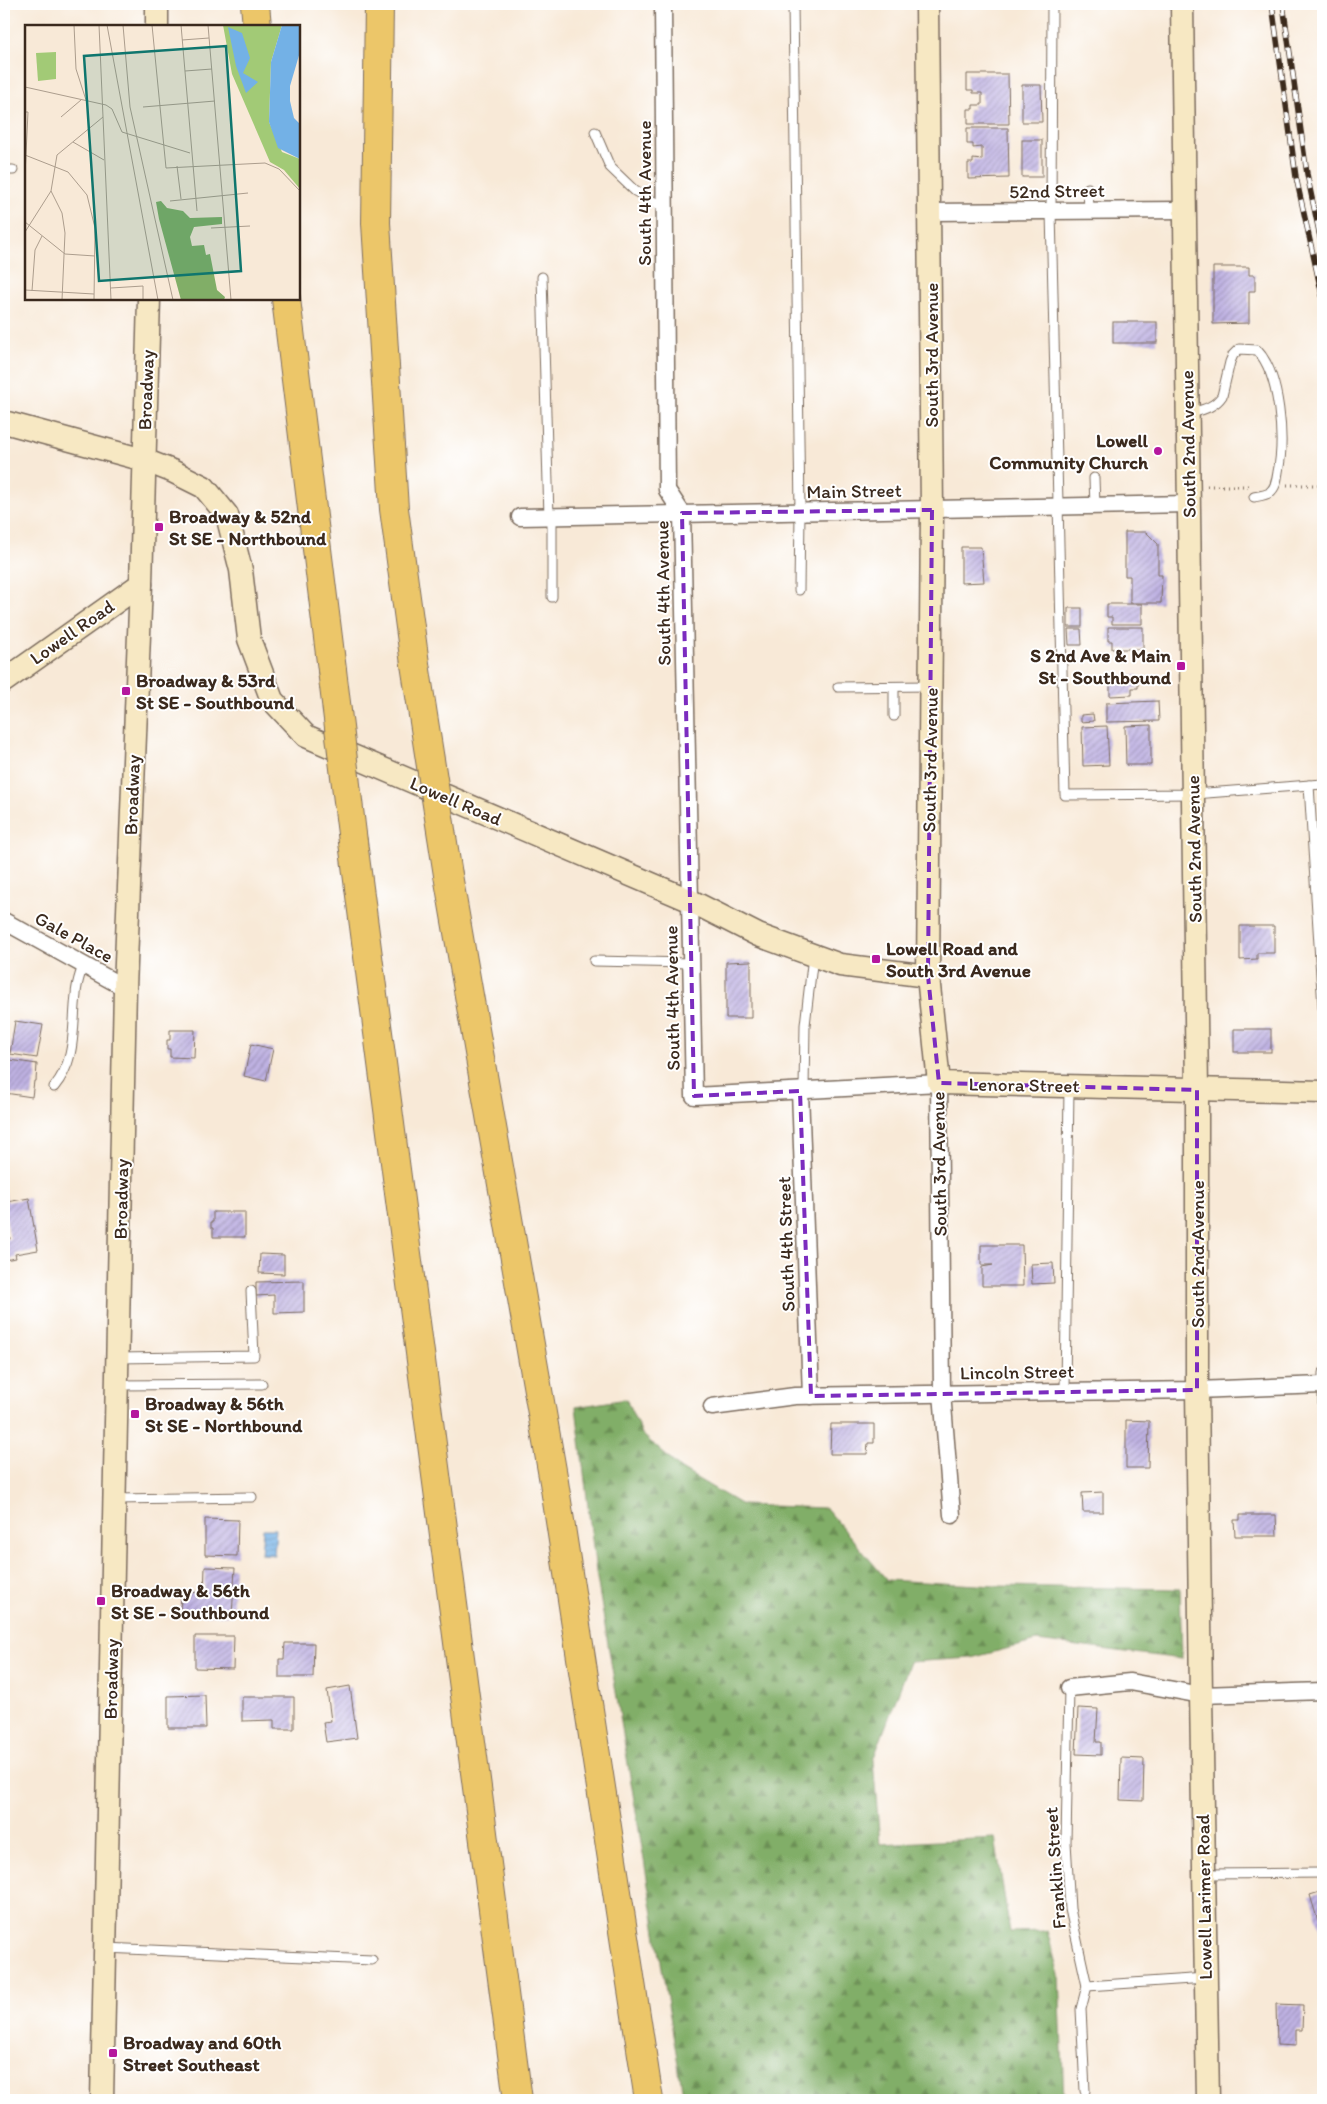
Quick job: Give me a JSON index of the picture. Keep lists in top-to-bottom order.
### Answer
{
  "streets": {
    "street": [
      "52nd Street",
      "South 4th Avenue",
      "South 3rd Avenue",
      "Broadway",
      "South 2nd Avenue",
      "Main Street",
      "Lowell Road",
      "Gale Place",
      "Lenora Street",
      "South 4th Street",
      "Lincoln Street",
      "Lowell Larimer Road"
    ],
    "lane": ["Franklin Street"]
  },
  "crossings": [
    ["52nd Street", "South 3rd Avenue"],
    ["52nd Street", "South 2nd Avenue"],
    ["South 4th Avenue", "Main Street"],
    ["South 4th Avenue", "Lowell Road"],
    ["South 4th Avenue", "Lenora Street"],
    ["South 3rd Avenue", "Main Street"],
    ["South 3rd Avenue", "Lowell Road"],
    ["South 3rd Avenue", "Lenora Street"],
    ["South 3rd Avenue", "Lincoln Street"],
    ["Broadway", "Lowell Road"],
    ["Broadway", "Gale Place"],
    ["South 2nd Avenue", "Main Street"],
    ["South 2nd Avenue", "Lenora Street"],
    ["South 2nd Avenue", "Lincoln Street"],
    ["South 2nd Avenue", "Lowell Larimer Road"],
    ["Lenora Street", "South 4th Street"],
    ["South 4th Street", "Lincoln Street"]
  ],
  "places": {
    "other": ["Lowell Community Church"],
    "transit": [
      "Broadway & 52nd St SE - Northbound",
      "S 2nd Ave & Main St - Southbound",
      "Broadway & 53rd St SE - Southbound",
      "Lowell Road and South 3rd Avenue",
      "Broadway & 56th St SE - Northbound",
      "Broadway & 56th St SE - Southbound",
      "Broadway and 60th Street Southeast"
    ]
  }
}
